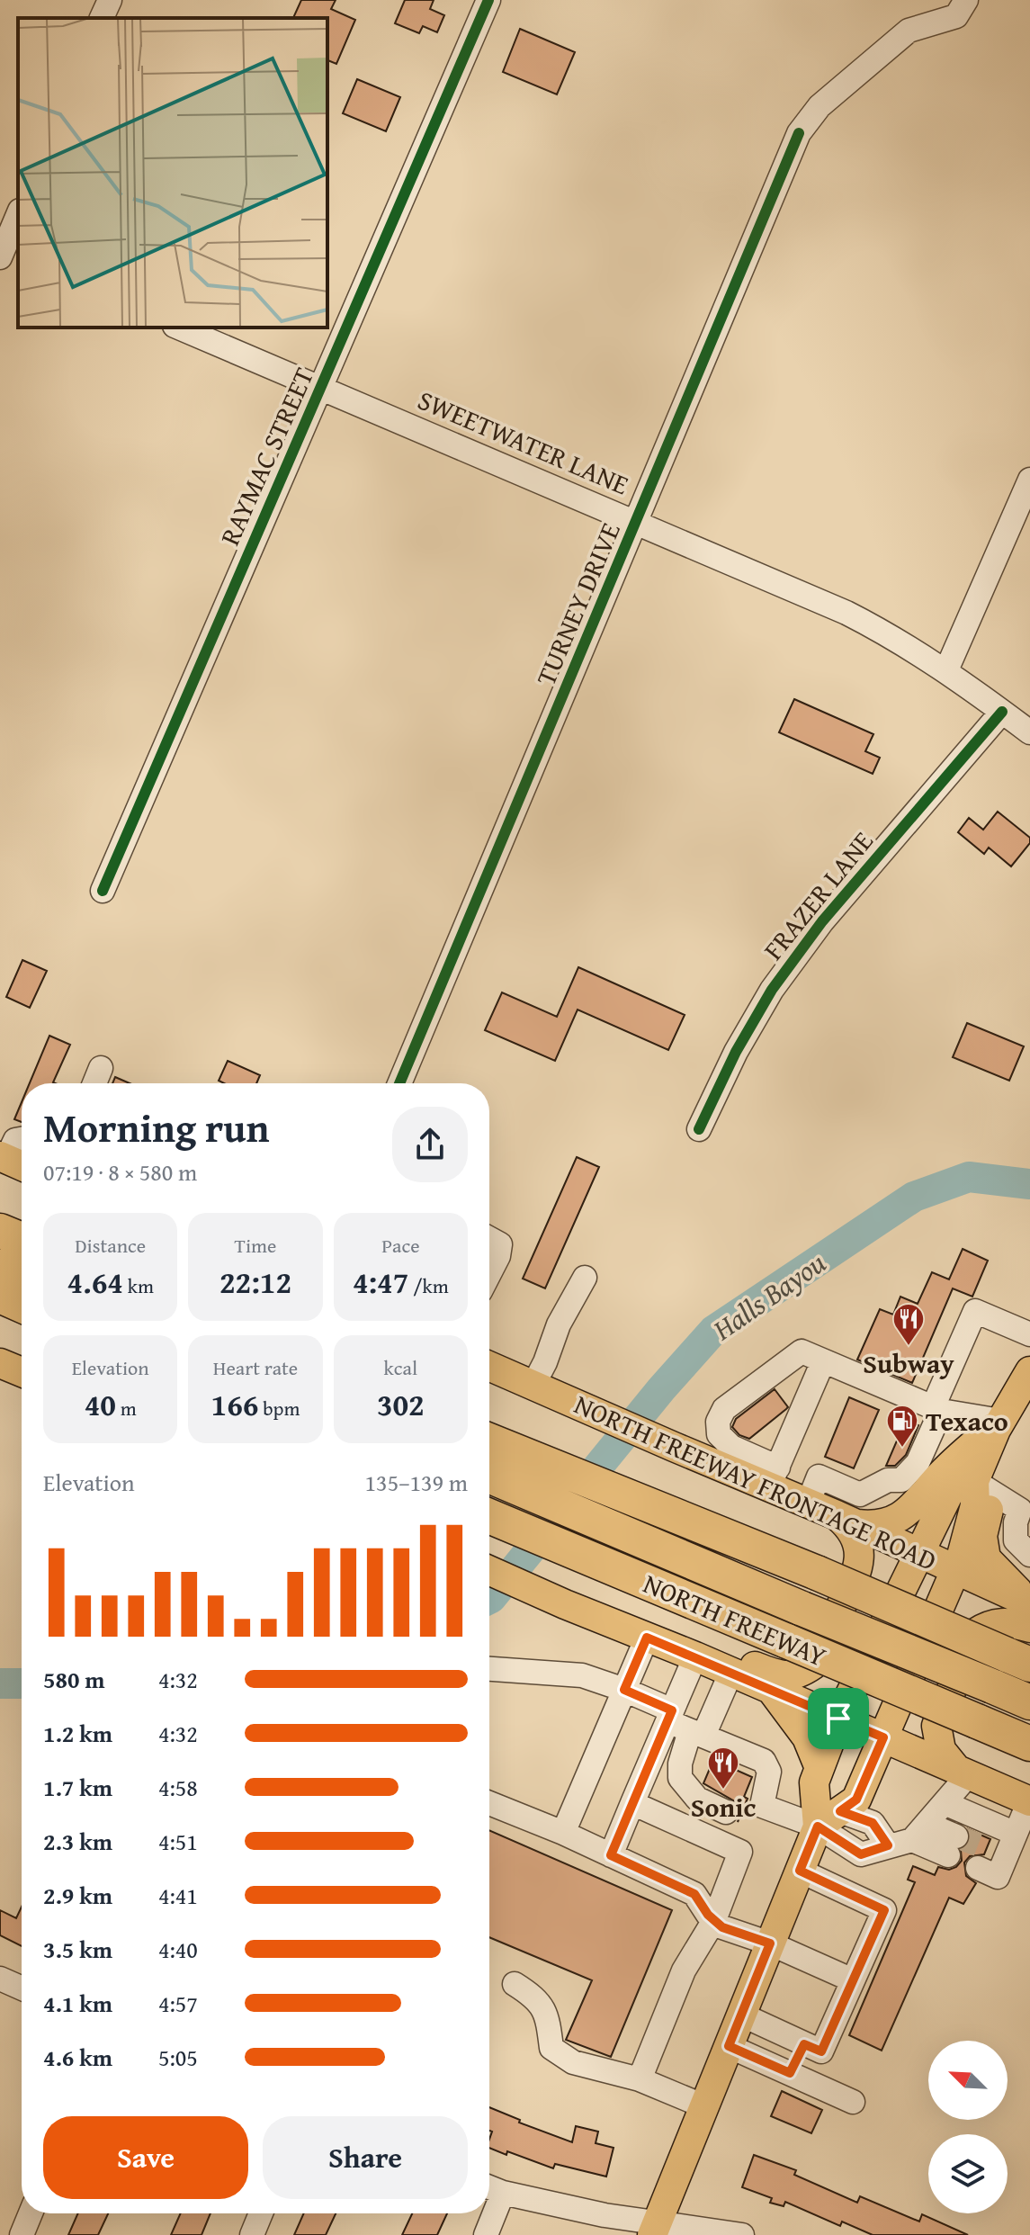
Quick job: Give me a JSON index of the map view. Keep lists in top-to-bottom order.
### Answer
{
  "streets": {
    "highway": ["NORTH FREEWAY"],
    "main road": ["NORTH FREEWAY FRONTAGE ROAD"],
    "street": [
      "SWEETWATER LANE",
      "RAYMAC STREET",
      "TURNEY DRIVE",
      "FRAZER LANE"
    ]
  },
  "crossings": [
    ["SWEETWATER LANE", "RAYMAC STREET"],
    ["SWEETWATER LANE", "TURNEY DRIVE"],
    ["SWEETWATER LANE", "FRAZER LANE"]
  ],
  "water": ["Halls Bayou"],
  "places": {
    "restaurant": ["Subway", "Sonic"],
    "fuel station": ["Texaco"]
  },
  "north": "top left",
  "page": {
    "heading": ["Morning run", "07:19 · 8 × 580 m"],
    "stats": [
      ["Distance", "4.64 km"],
      ["Time", "22:12"],
      ["Pace", "4:47 /km"],
      ["Elevation", "40 m"],
      ["Heart rate", "166 bpm"],
      ["kcal", "302"]
    ],
    "chart": ["Elevation", "135–139 m"],
    "list": [
      {
        "name": "580 m",
        "note": "4:32"
      },
      {
        "name": "1.2 km",
        "note": "4:32"
      },
      {
        "name": "1.7 km",
        "note": "4:58"
      },
      {
        "name": "2.3 km",
        "note": "4:51"
      },
      {
        "name": "2.9 km",
        "note": "4:41"
      },
      {
        "name": "3.5 km",
        "note": "4:40"
      },
      {
        "name": "4.1 km",
        "note": "4:57"
      },
      {
        "name": "4.6 km",
        "note": "5:05"
      }
    ],
    "buttons": ["Save", "Share"]
  }
}
